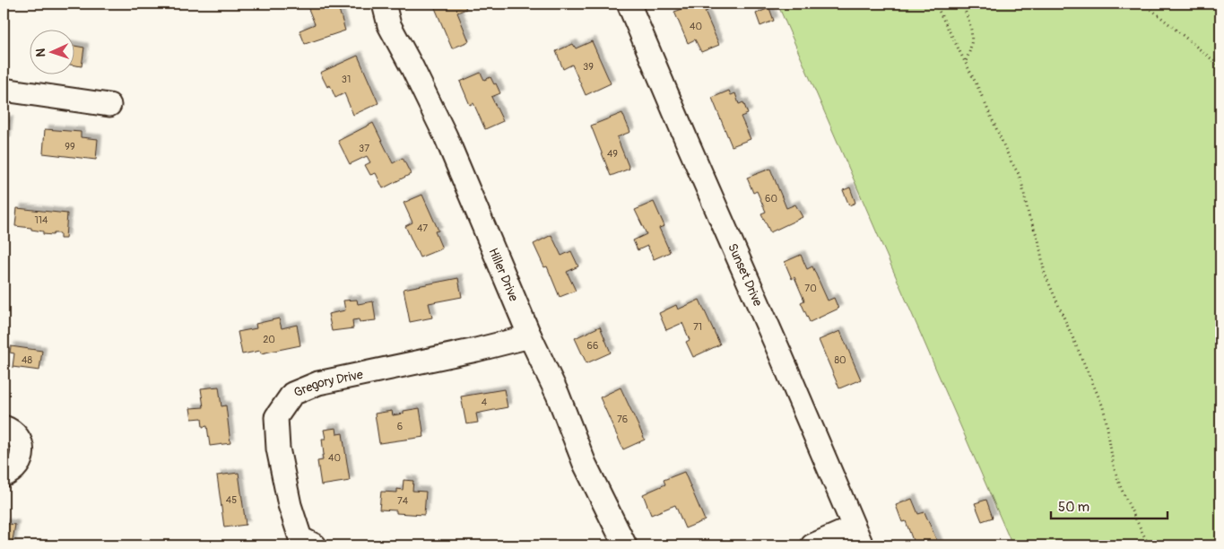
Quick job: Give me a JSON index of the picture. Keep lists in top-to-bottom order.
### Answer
{
  "streets": {
    "street": ["Hiller Drive", "Sunset Drive", "Gregory Drive"]
  },
  "crossings": [
    ["Hiller Drive", "Gregory Drive"]
  ],
  "house_numbers": [
    "40",
    "39",
    "31",
    "99",
    "37",
    "49",
    "60",
    "114",
    "47",
    "70",
    "71",
    "20",
    "66",
    "48",
    "80",
    "4",
    "76",
    "6",
    "40",
    "45",
    "74"
  ],
  "scale_bar": "50 m",
  "north": "left"
}
